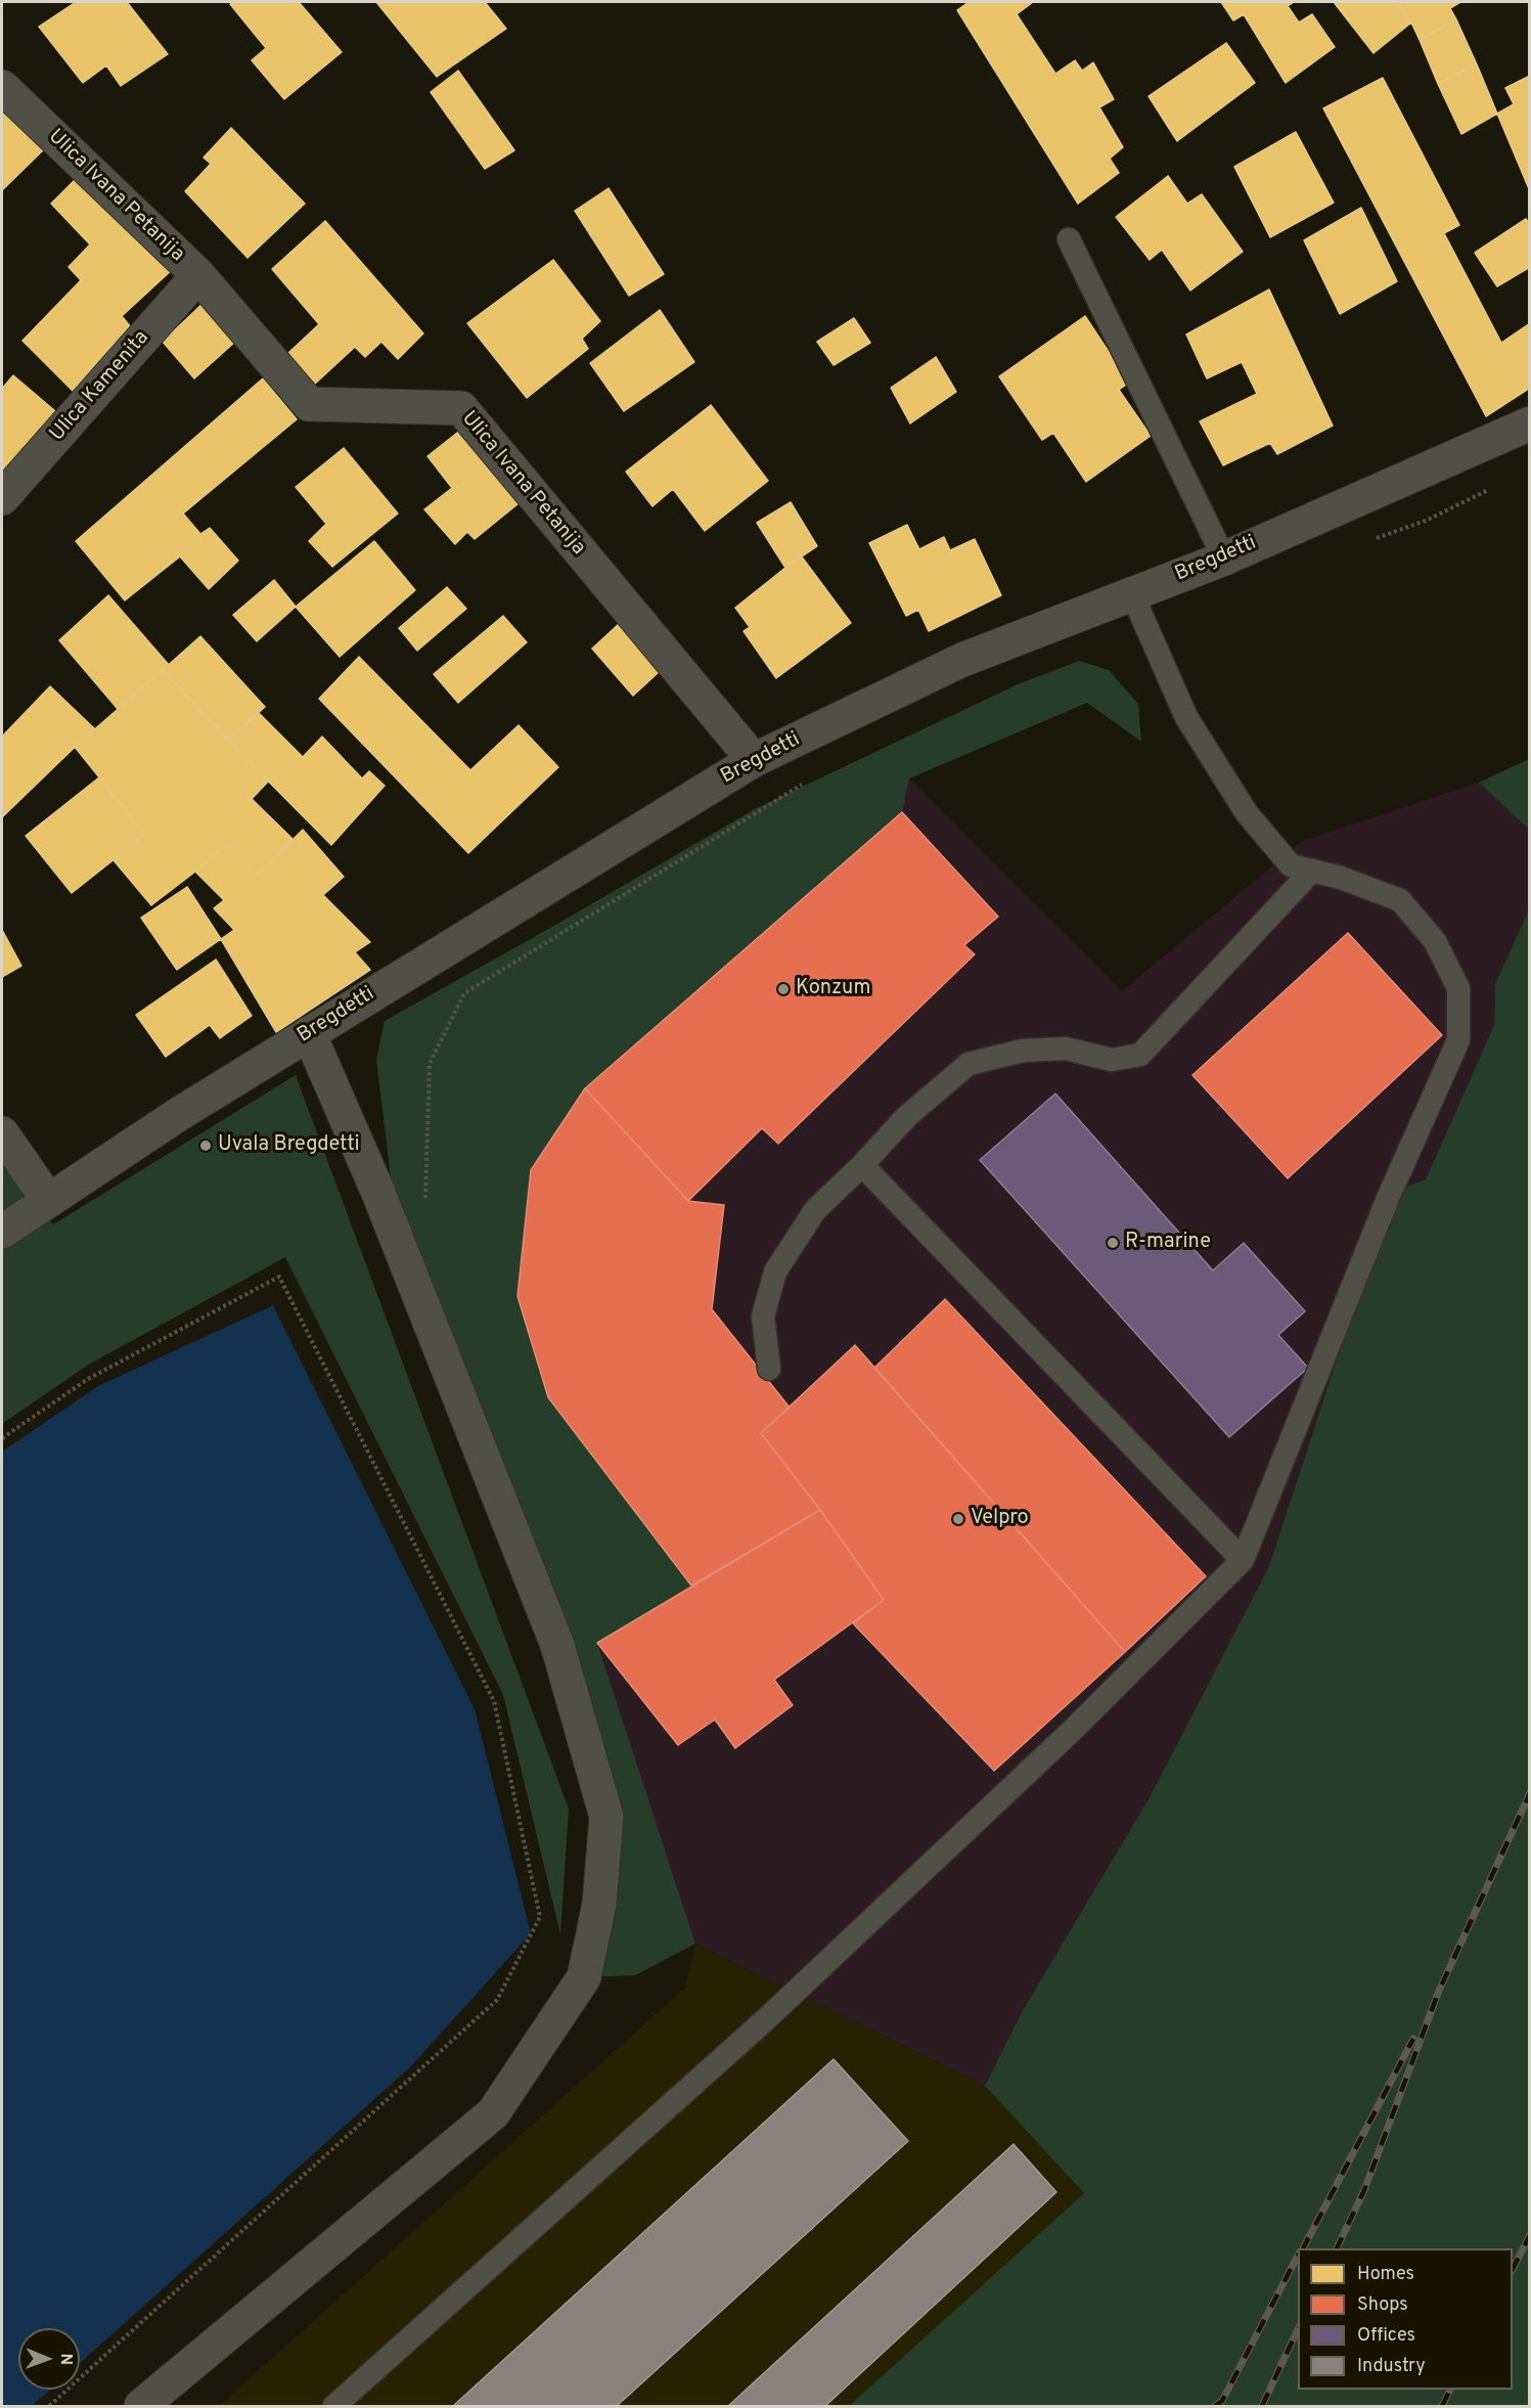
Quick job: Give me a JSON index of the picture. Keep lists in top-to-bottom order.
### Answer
{
  "streets": {
    "street": ["Ulica Ivana Petanija", "Ulica Kamenita", "Bregdetti"]
  },
  "crossings": [
    ["Ulica Ivana Petanija", "Ulica Kamenita"],
    ["Ulica Ivana Petanija", "Bregdetti"]
  ],
  "places": [
    "Konzum",
    "Uvala Bregdetti",
    "R-marine",
    "Velpro"
  ],
  "legend": [
    "Homes",
    "Shops",
    "Offices",
    "Industry"
  ],
  "north": "right"
}
